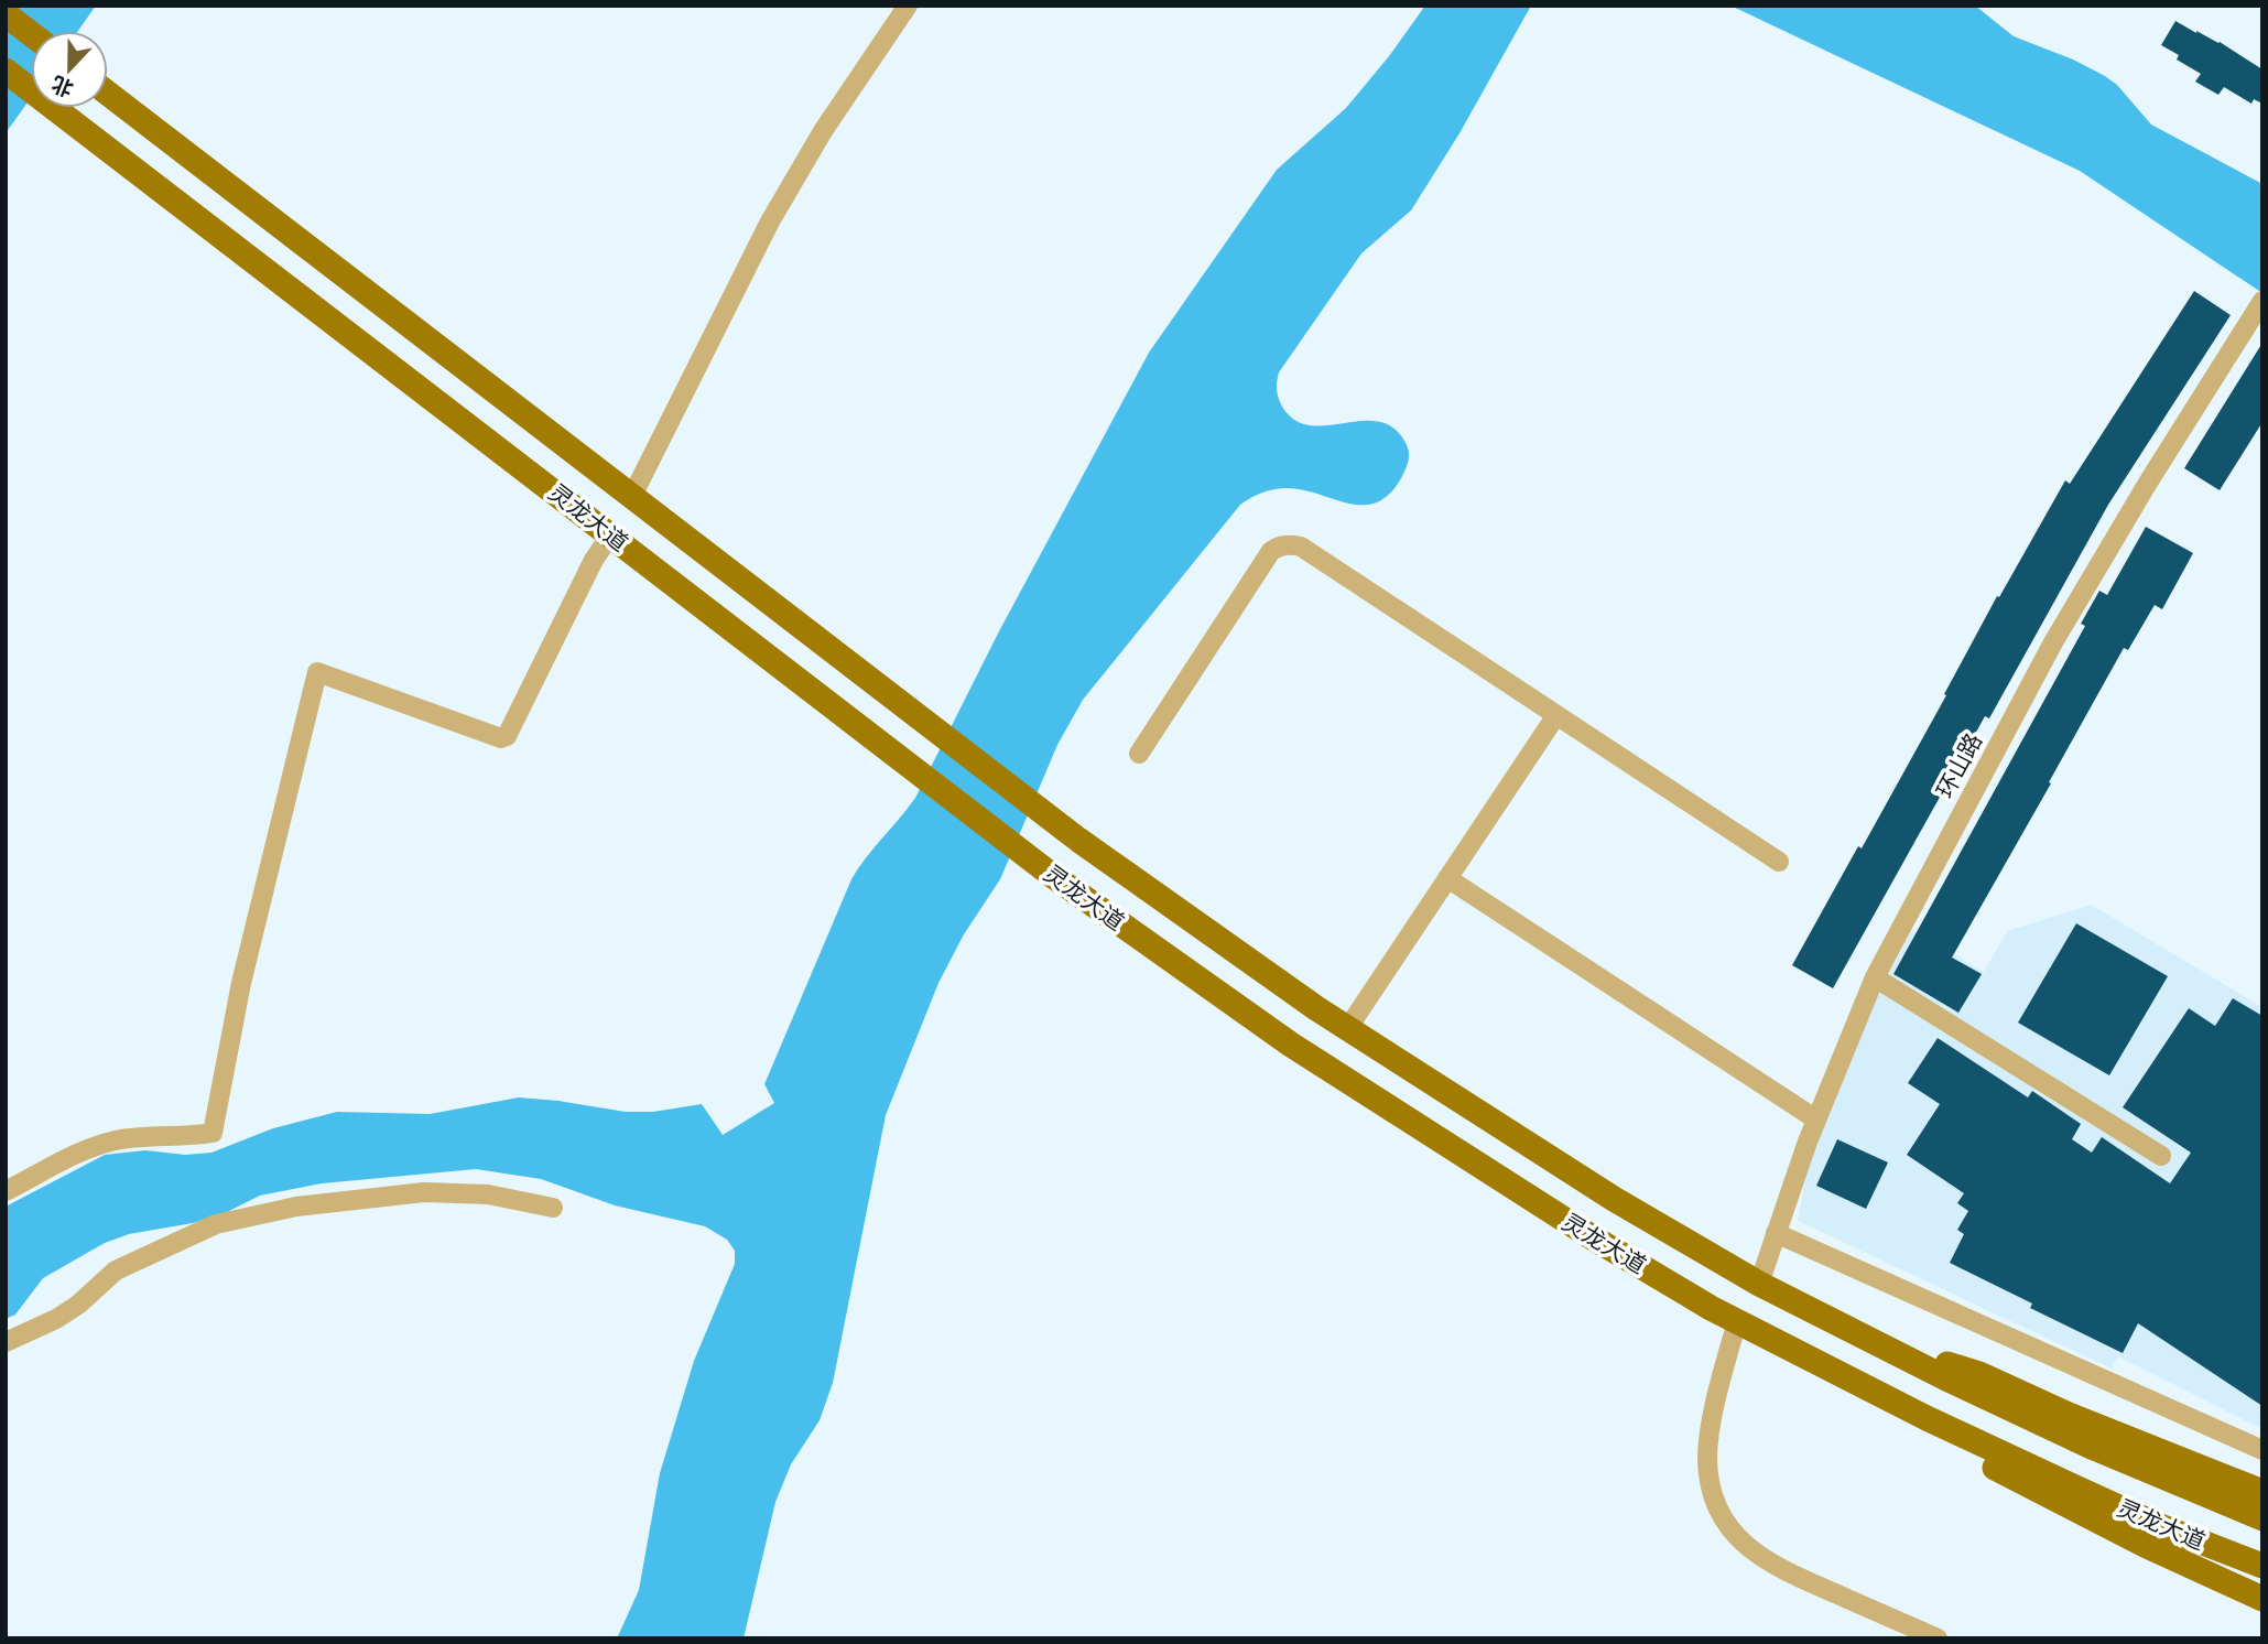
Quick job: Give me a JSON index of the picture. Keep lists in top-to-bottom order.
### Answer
{
  "streets": {
    "main road": ["灵龙大道"],
    "street": ["环山路"]
  },
  "crossings": [
    ["灵龙大道", "环山路"]
  ],
  "north": "bottom"
}
